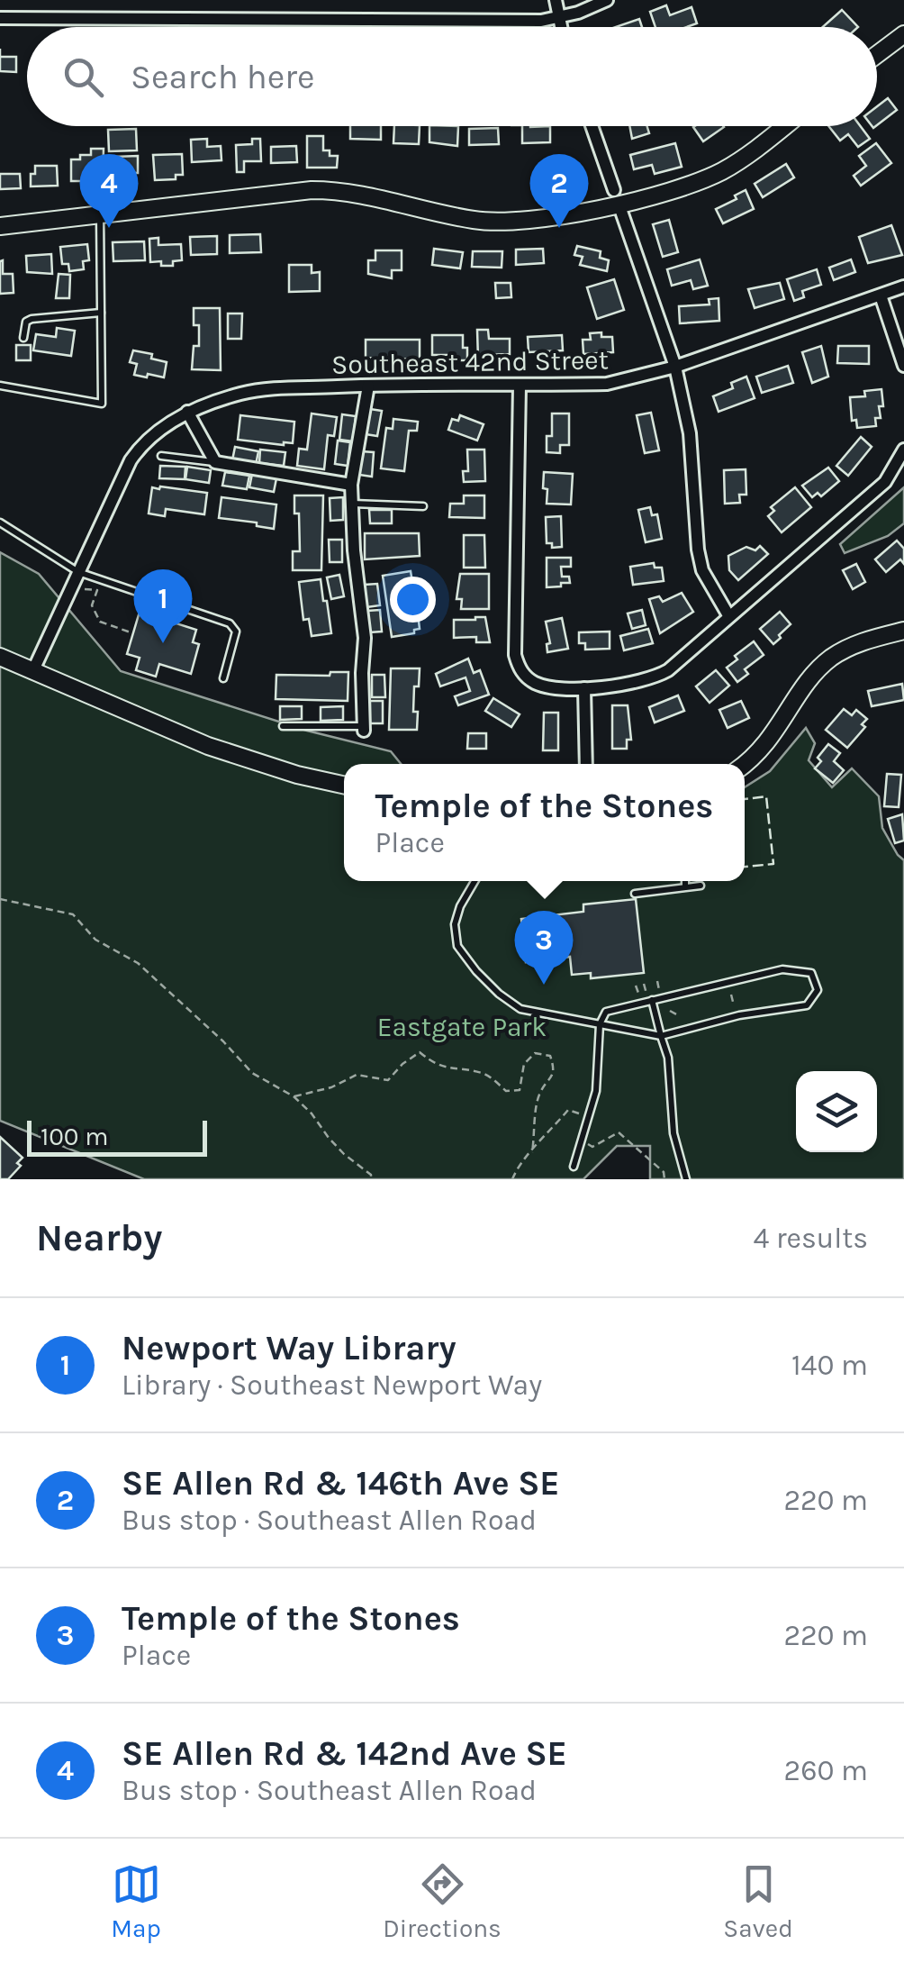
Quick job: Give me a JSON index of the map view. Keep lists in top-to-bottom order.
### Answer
{
  "streets": {
    "street": ["Southeast 42nd Street"]
  },
  "parks": ["Eastgate Park"],
  "scale_bar": "100 m",
  "page": {
    "search": "Search here",
    "pins": [
      "2",
      "4",
      "1",
      "3"
    ],
    "popup": ["Temple of the Stones", "Place"],
    "scale": "100 m",
    "heading": ["Nearby", "4 results"],
    "list": [
      {
        "mark": "1",
        "name": "Newport Way Library",
        "note": "Library · Southeast Newport Way",
        "value": "140 m"
      },
      {
        "mark": "2",
        "name": "SE Allen Rd & 146th Ave SE",
        "note": "Bus stop · Southeast Allen Road",
        "value": "220 m"
      },
      {
        "mark": "3",
        "name": "Temple of the Stones",
        "note": "Place",
        "value": "220 m"
      },
      {
        "mark": "4",
        "name": "SE Allen Rd & 142nd Ave SE",
        "note": "Bus stop · Southeast Allen Road",
        "value": "260 m"
      }
    ],
    "nav": ["Map", "Directions", "Saved"]
  }
}
